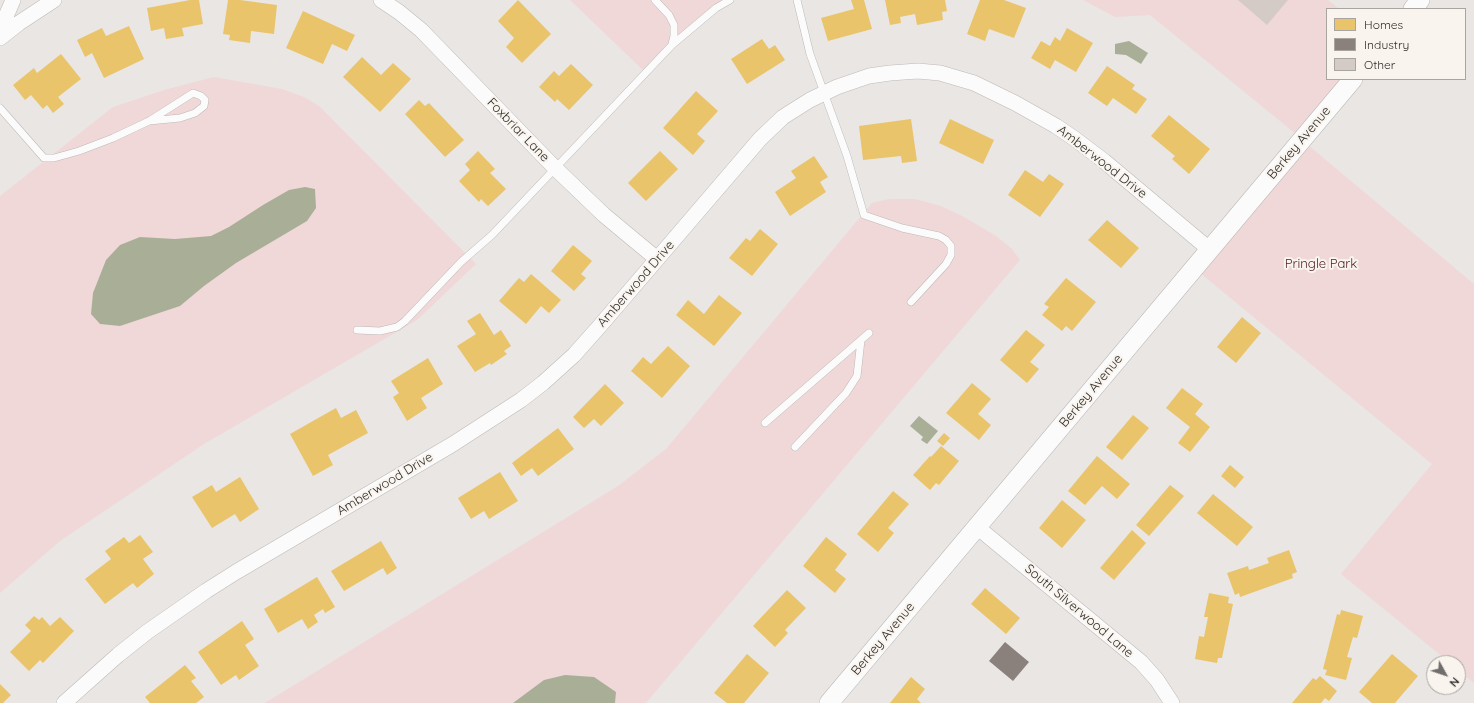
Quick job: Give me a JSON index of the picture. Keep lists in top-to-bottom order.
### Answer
{
  "streets": {
    "street": [
      "Foxbriar Lane",
      "Berkey Avenue",
      "Amberwood Drive",
      "South Silverwood Lane"
    ]
  },
  "crossings": [
    ["Foxbriar Lane", "Amberwood Drive"],
    ["Berkey Avenue", "Amberwood Drive"],
    ["Berkey Avenue", "South Silverwood Lane"]
  ],
  "parks": ["Pringle Park"],
  "legend": ["Homes", "Industry", "Other"],
  "north": "bottom right"
}
